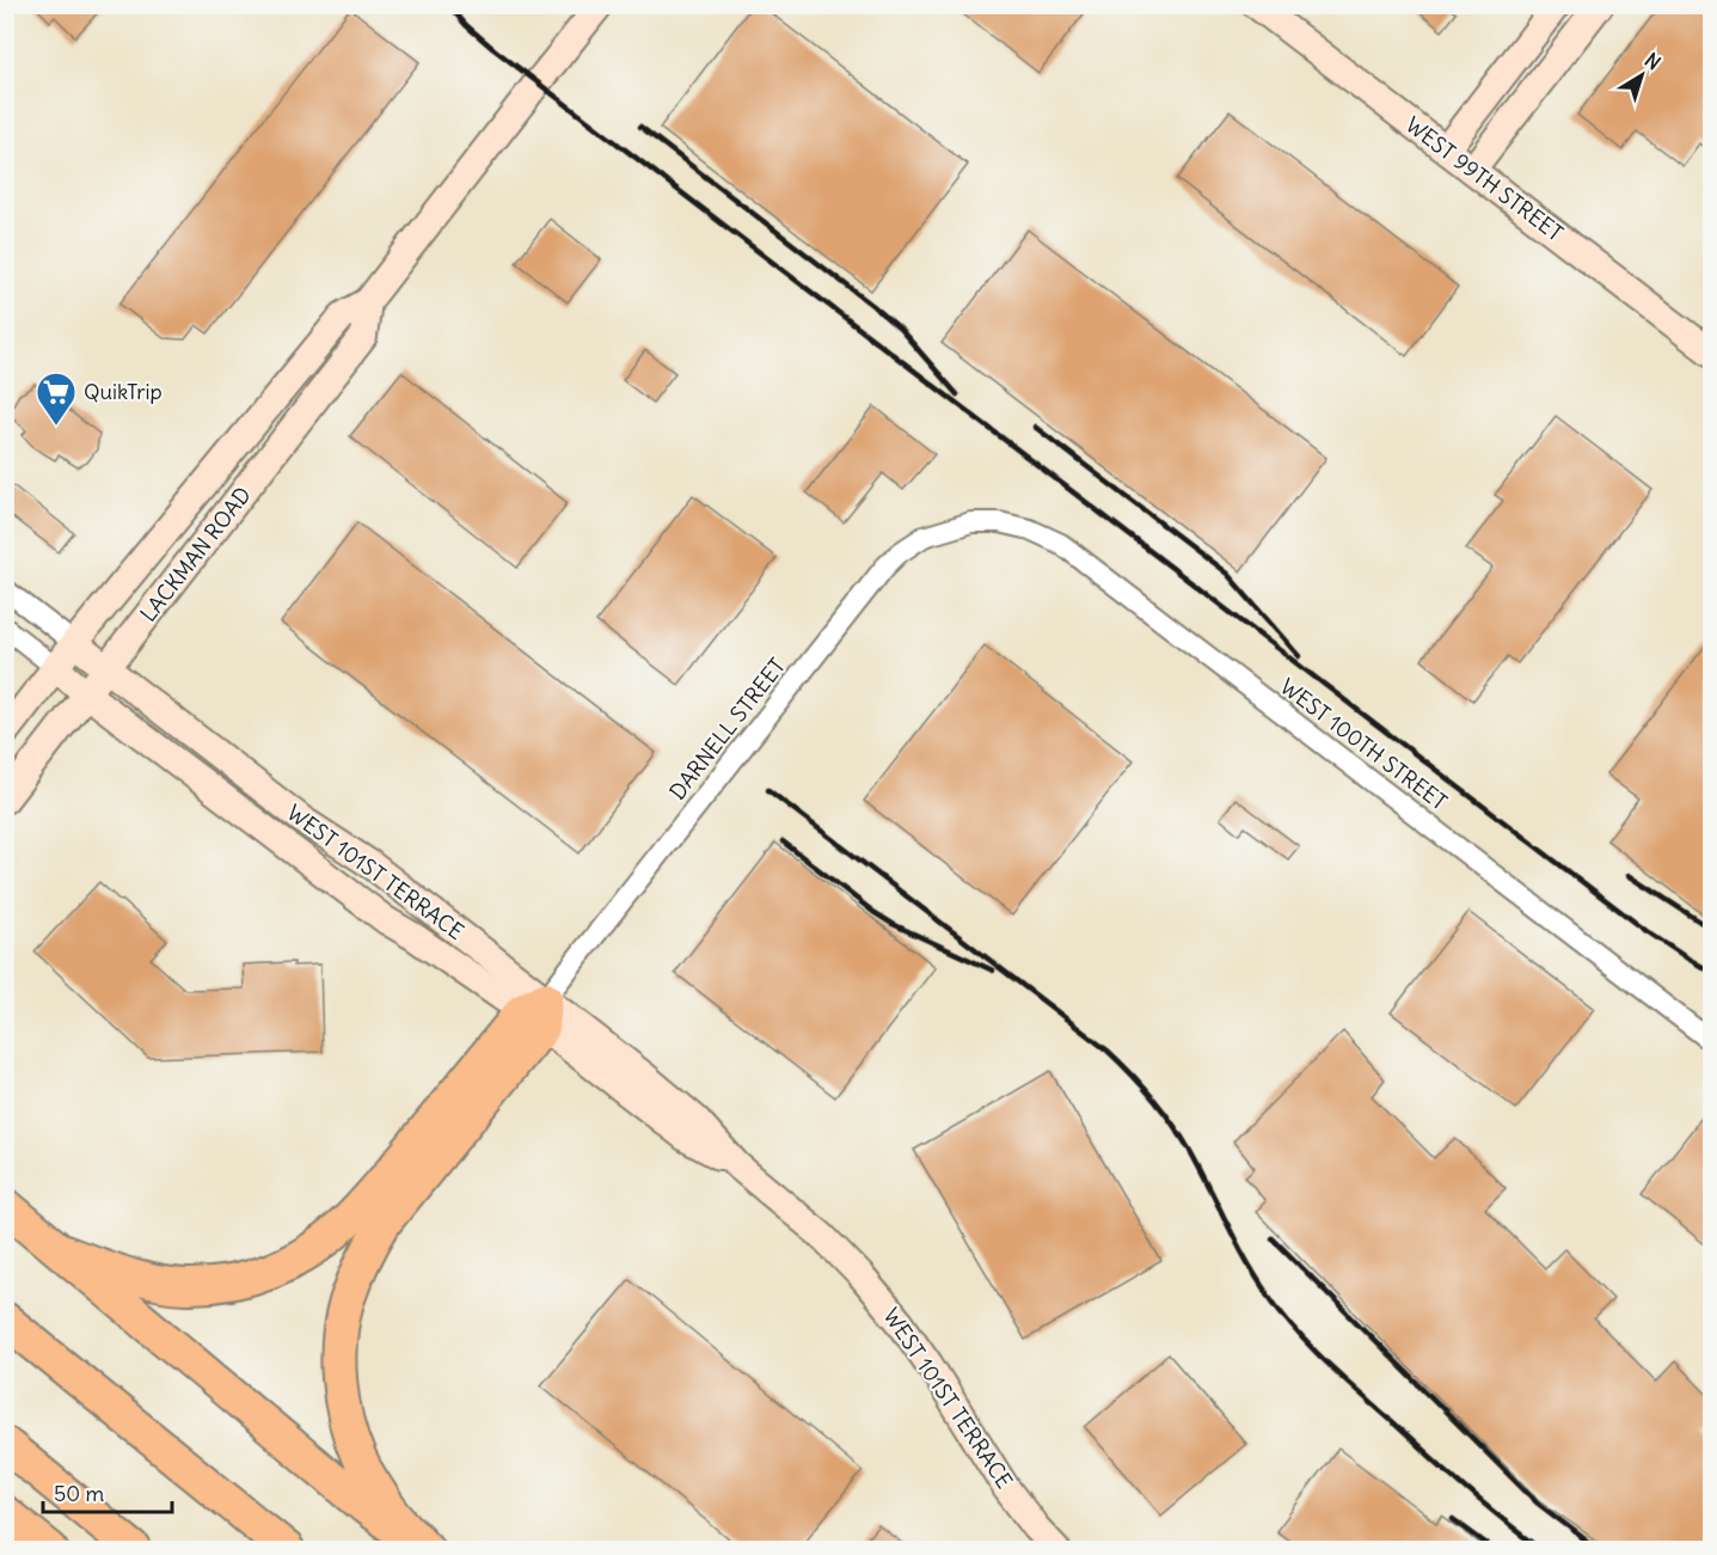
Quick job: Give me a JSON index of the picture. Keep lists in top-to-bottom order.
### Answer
{
  "streets": {
    "main road": ["WEST 99TH STREET", "LACKMAN ROAD", "WEST 101ST TERRACE"],
    "street": ["DARNELL STREET", "WEST 100TH STREET"]
  },
  "crossings": [
    ["LACKMAN ROAD", "WEST 101ST TERRACE"],
    ["DARNELL STREET", "WEST 100TH STREET"],
    ["DARNELL STREET", "WEST 101ST TERRACE"]
  ],
  "places": {
    "supermarket": ["QuikTrip"]
  },
  "scale_bar": "50 m",
  "north": "top right"
}
